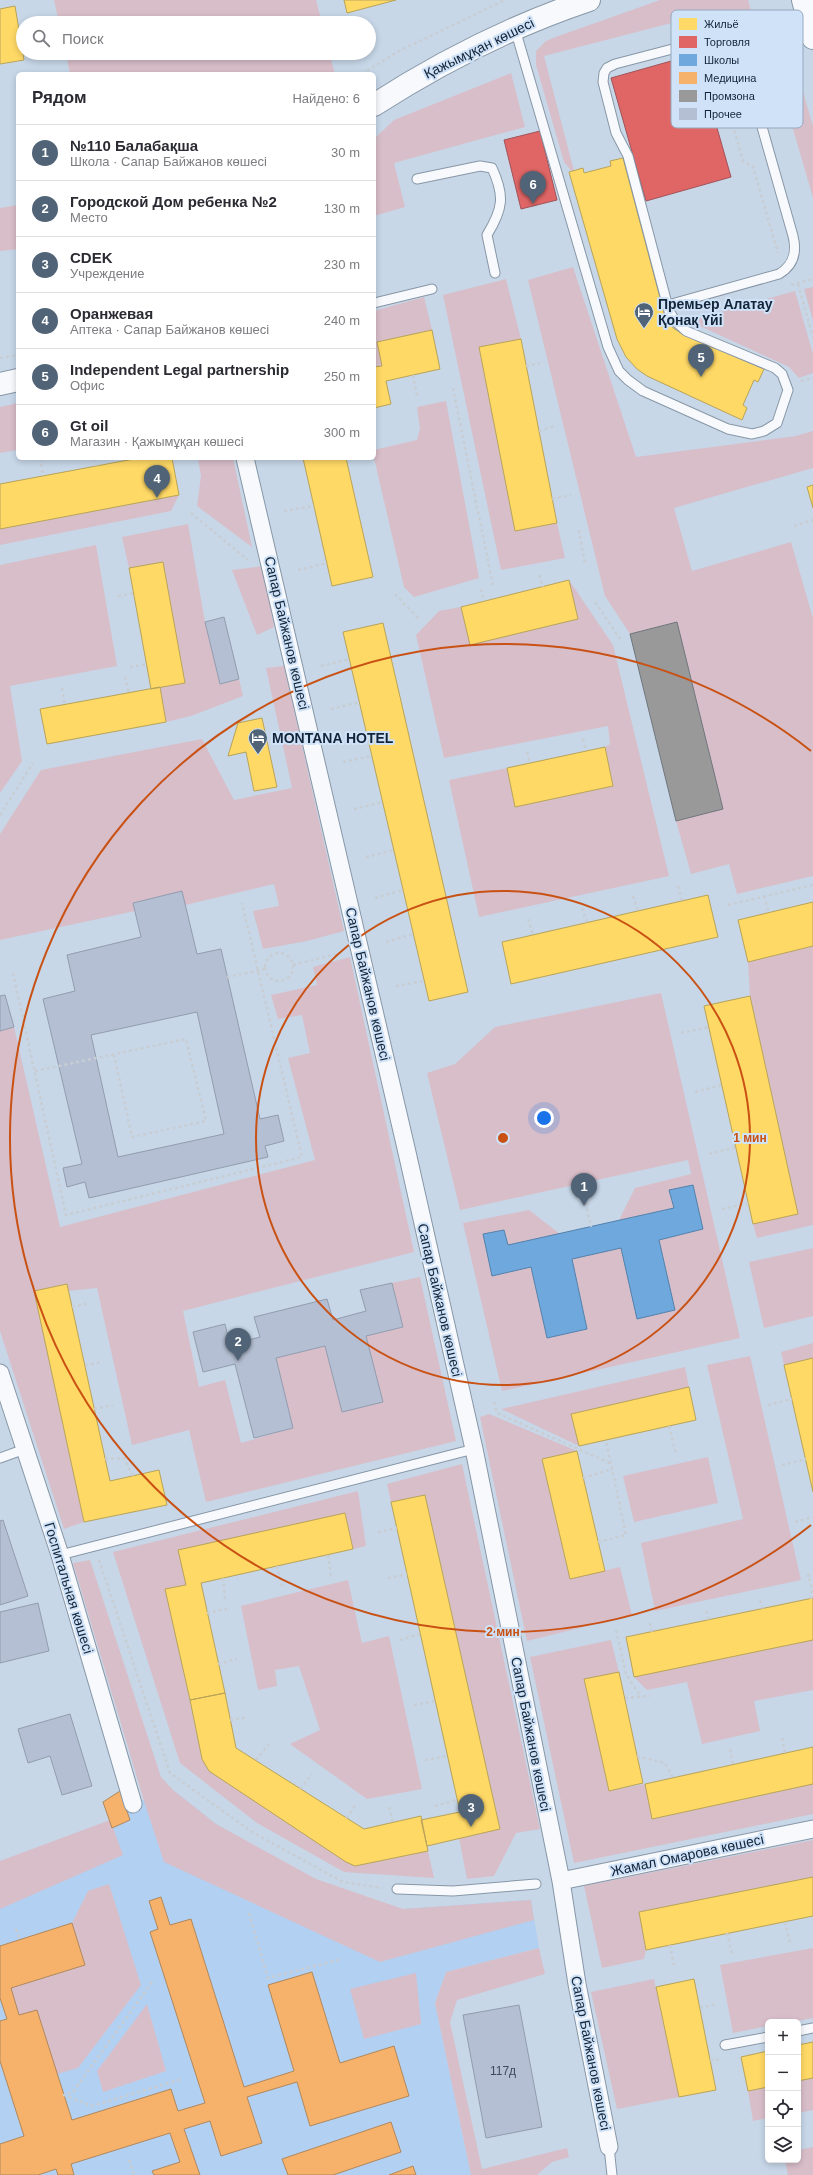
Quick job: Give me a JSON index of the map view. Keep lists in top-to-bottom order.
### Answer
{
  "streets": {
    "street": [
      "Қажымұқан көшесі",
      "Сапар Байжанов көшесі",
      "Госпитальная көшесі",
      "Жамал Омарова көшесі"
    ]
  },
  "crossings": [
    ["Сапар Байжанов көшесі", "Жамал Омарова көшесі"]
  ],
  "places": {
    "hotel": ["Премьер Алатау Қонақ Үйі", "MONTANA HOTEL"]
  },
  "house_numbers": ["117д"],
  "legend": [
    "Жильё",
    "Торговля",
    "Школы",
    "Медицина",
    "Промзона",
    "Прочее"
  ],
  "page": {
    "search": "Поиск",
    "heading": ["Рядом", "Найдено: 6"],
    "list": [
      {
        "mark": "1",
        "name": "№110 Балабақша",
        "note": "Школа · Сапар Байжанов көшесі",
        "value": "30 m"
      },
      {
        "mark": "2",
        "name": "Городской Дом ребенка №2",
        "note": "Место",
        "value": "130 m"
      },
      {
        "mark": "3",
        "name": "CDEK",
        "note": "Учреждение",
        "value": "230 m"
      },
      {
        "mark": "4",
        "name": "Оранжевая",
        "note": "Аптека · Сапар Байжанов көшесі",
        "value": "240 m"
      },
      {
        "mark": "5",
        "name": "Independent Legal partnership",
        "note": "Офис",
        "value": "250 m"
      },
      {
        "mark": "6",
        "name": "Gt oil",
        "note": "Магазин · Қажымұқан көшесі",
        "value": "300 m"
      }
    ],
    "pins": [
      "6",
      "5",
      "4",
      "1",
      "2",
      "3"
    ],
    "map_buttons": ["+", "−"]
  },
  "rings": ["1 мин", "2 мин"]
}
